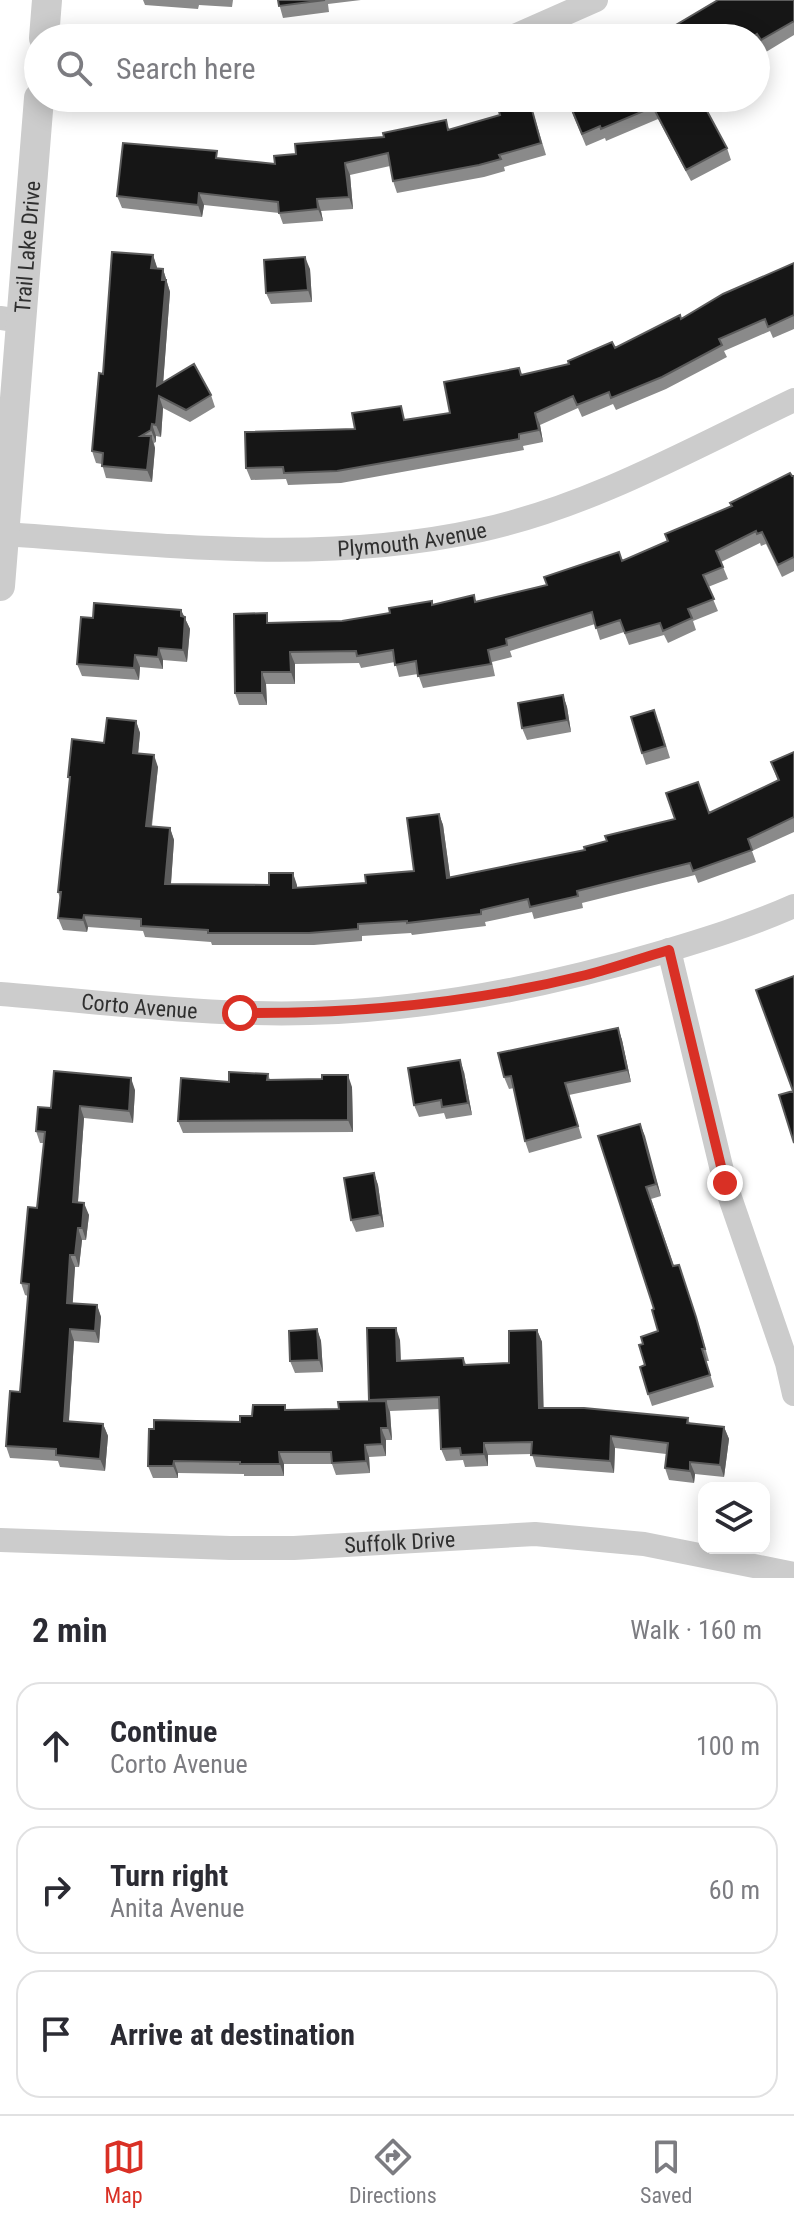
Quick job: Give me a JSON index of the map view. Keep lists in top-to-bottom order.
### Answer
{
  "streets": {
    "street": [
      "Trail Lake Drive",
      "Plymouth Avenue",
      "Corto Avenue",
      "Suffolk Drive"
    ]
  },
  "crossings": [
    ["Trail Lake Drive", "Plymouth Avenue"]
  ],
  "page": {
    "search": "Search here",
    "heading": ["2 min", "Walk · 160 m"],
    "list": [
      ["Continue", "Corto Avenue", "100 m"],
      ["Turn right", "Anita Avenue", "60 m"],
      "Arrive at destination"
    ],
    "nav": ["Map", "Directions", "Saved"]
  }
}
